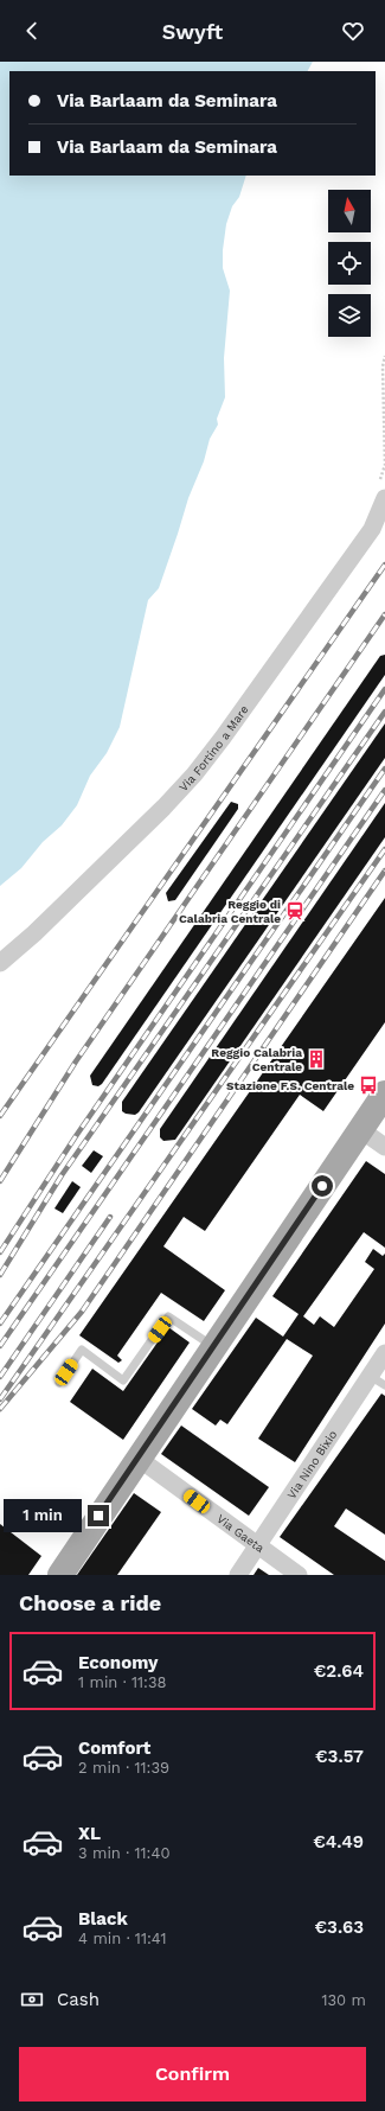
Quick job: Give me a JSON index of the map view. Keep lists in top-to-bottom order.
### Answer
{
  "streets": {
    "street": ["Via Fortino a Mare", "Via Nino Bixio", "Via Gaeta"]
  },
  "crossings": [
    ["Via Nino Bixio", "Via Gaeta"]
  ],
  "places": {
    "station": ["Reggio di Calabria Centrale"],
    "building": ["Reggio Calabria Centrale"],
    "bus stop": ["Stazione F.S. Centrale"]
  },
  "north": "top",
  "page": {
    "header": "Swyft",
    "banner": ["Via Barlaam da Seminara", "Via Barlaam da Seminara"],
    "bubble": "1 min",
    "heading": "Choose a ride",
    "list": [
      {
        "name": "Economy",
        "note": "1 min · 11:38",
        "value": "€2.64"
      },
      {
        "name": "Comfort",
        "note": "2 min · 11:39",
        "value": "€3.57"
      },
      {
        "name": "XL",
        "note": "3 min · 11:40",
        "value": "€4.49"
      },
      {
        "name": "Black",
        "note": "4 min · 11:41",
        "value": "€3.63"
      }
    ],
    "pay": ["Cash", "130 m"],
    "buttons": "Confirm"
  }
}
